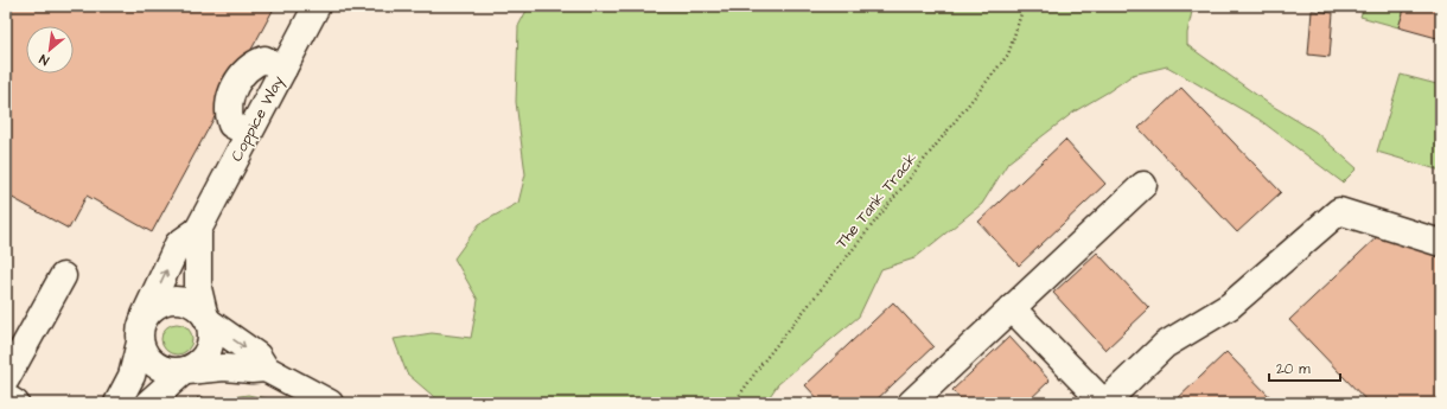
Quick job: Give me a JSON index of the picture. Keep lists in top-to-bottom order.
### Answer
{
  "streets": {
    "street": ["Coppice Way"],
    "path": ["The Tank Track"]
  },
  "scale_bar": "20 m",
  "north": "bottom left"
}
